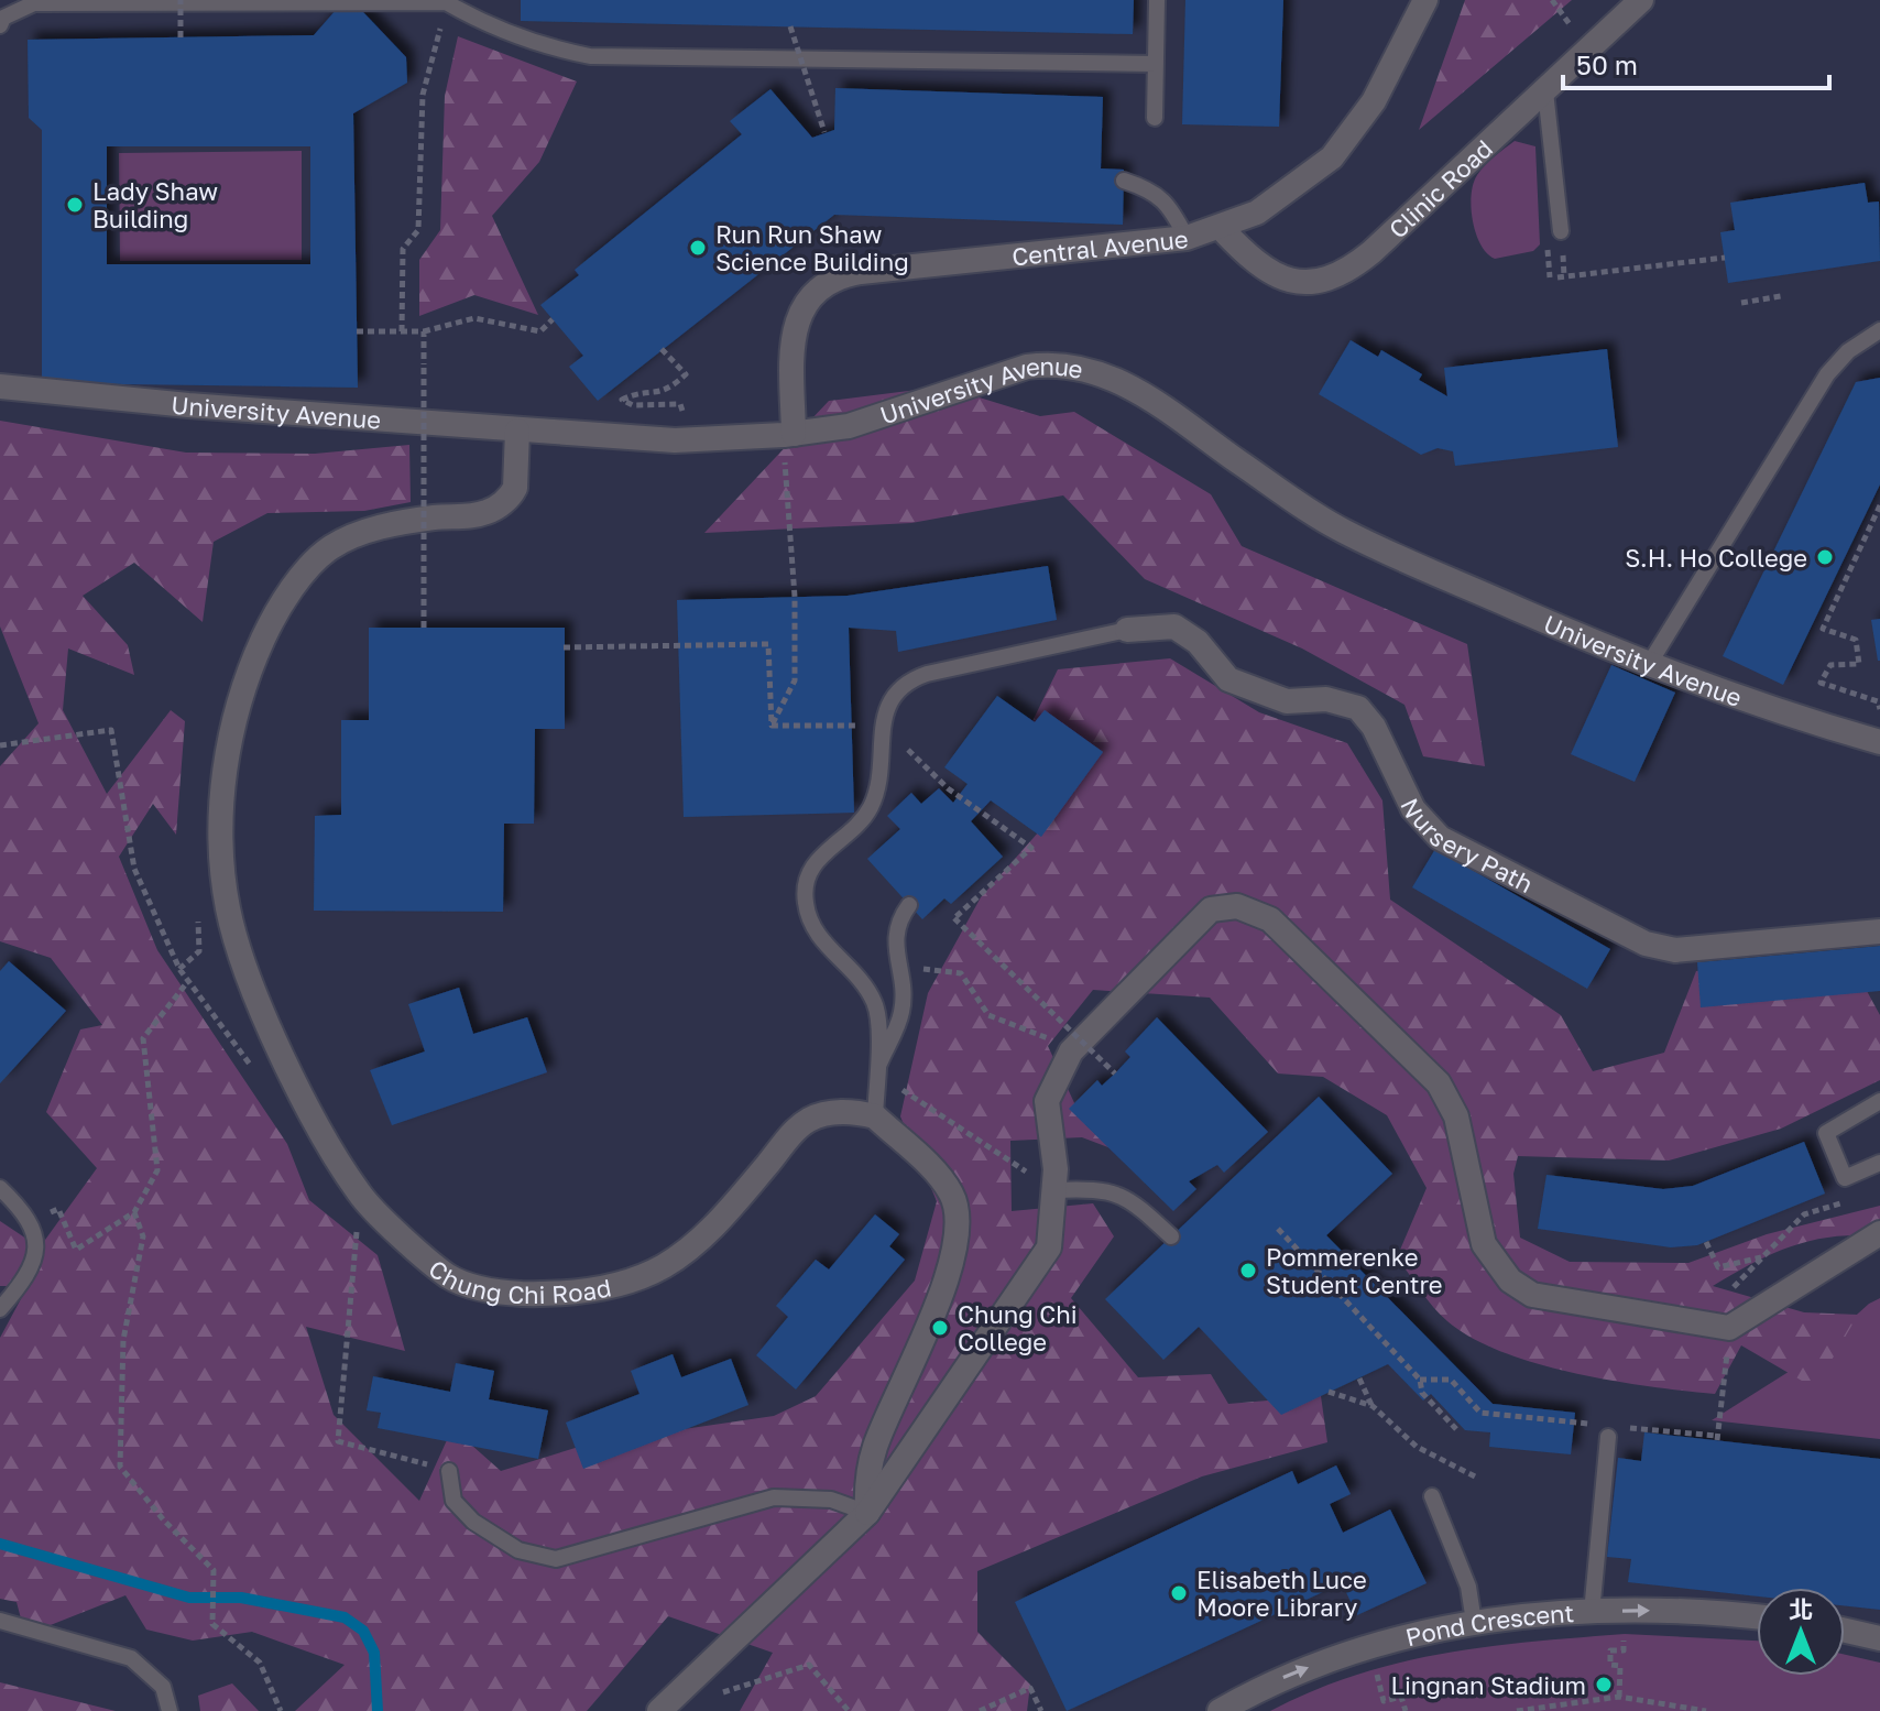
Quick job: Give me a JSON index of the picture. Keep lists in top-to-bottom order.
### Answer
{
  "streets": {
    "street": [
      "Clinic Road",
      "Central Avenue",
      "University Avenue",
      "Nursery Path",
      "Chung Chi Road",
      "Pond Crescent"
    ]
  },
  "crossings": [
    ["Clinic Road", "Central Avenue"],
    ["Central Avenue", "University Avenue"],
    ["University Avenue", "Chung Chi Road"]
  ],
  "one_way": ["Pond Crescent"],
  "places": [
    "Lady Shaw Building",
    "Run Run Shaw Science Building",
    "S.H. Ho College",
    "Pommerenke Student Centre",
    "Chung Chi College",
    "Elisabeth Luce Moore Library",
    "Lingnan Stadium"
  ],
  "scale_bar": "50 m",
  "north": "top"
}
